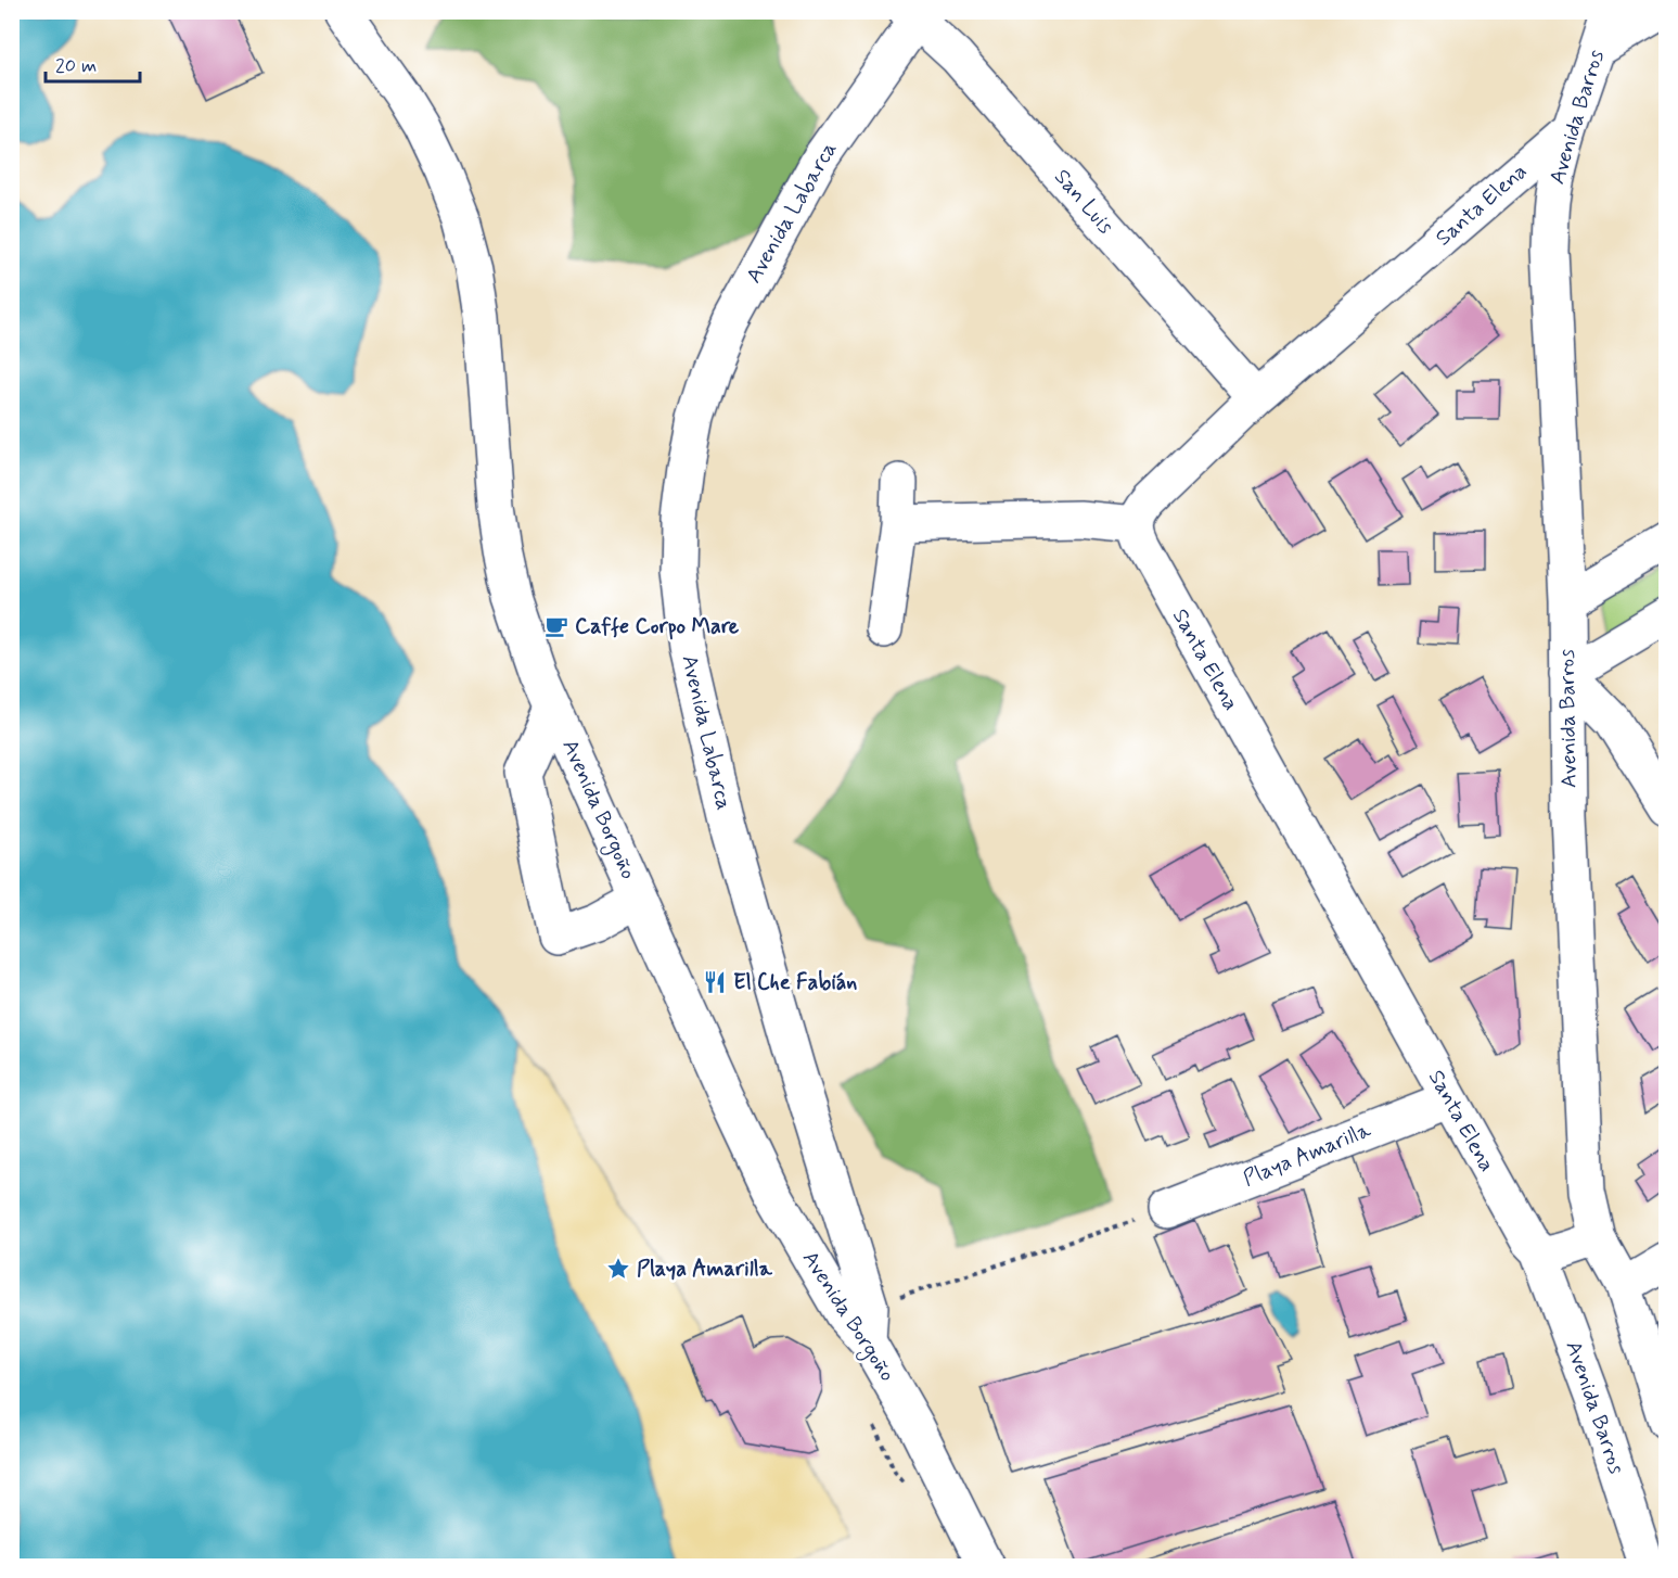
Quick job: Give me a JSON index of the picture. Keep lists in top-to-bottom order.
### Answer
{
  "streets": {
    "street": [
      "Avenida Barros",
      "San Luis",
      "Santa Elena",
      "Avenida Labarca",
      "Avenida Borgoño",
      "Playa Amarilla"
    ]
  },
  "crossings": [
    ["Avenida Barros", "Santa Elena"],
    ["San Luis", "Santa Elena"],
    ["San Luis", "Avenida Labarca"],
    ["Santa Elena", "Playa Amarilla"],
    ["Avenida Labarca", "Avenida Borgoño"]
  ],
  "places": {
    "cafe": ["Caffe Corpo Mare"],
    "restaurant": ["El Che Fabián"],
    "place": ["Playa Amarilla"]
  },
  "scale_bar": "20 m"
}
